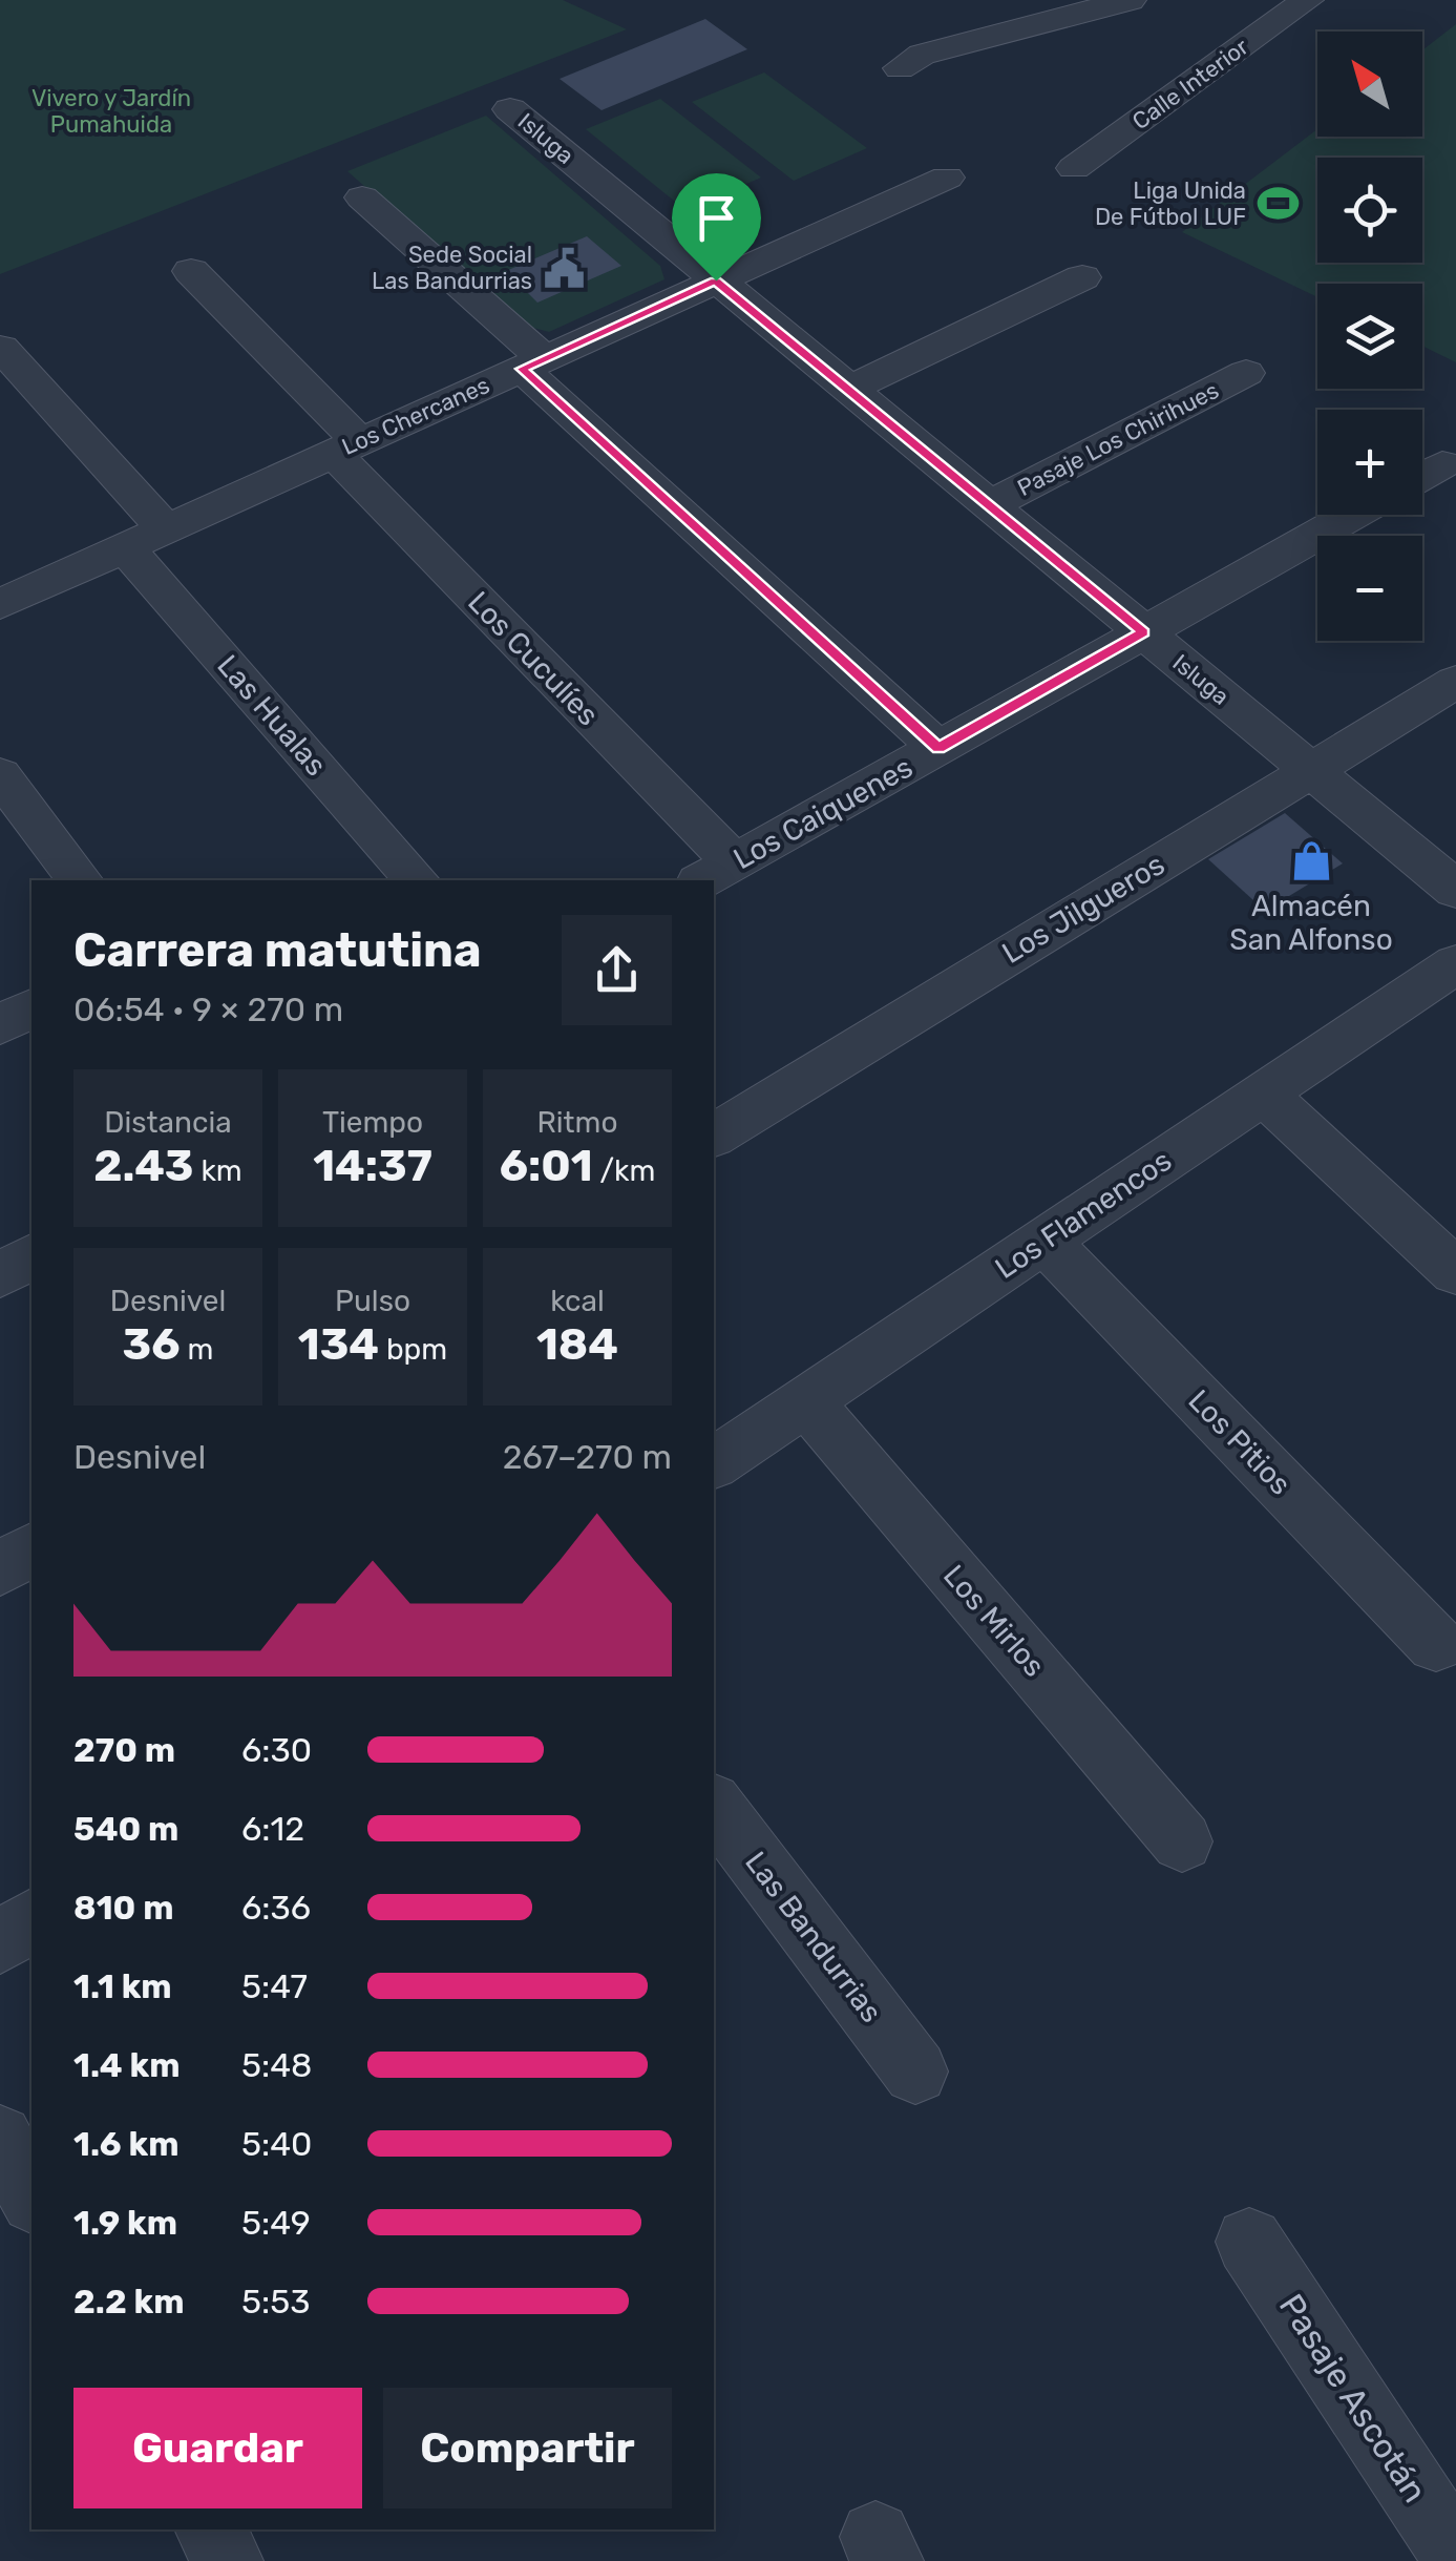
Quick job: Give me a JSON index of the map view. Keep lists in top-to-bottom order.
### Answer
{
  "streets": {
    "street": [
      "Calle Interior",
      "Isluga",
      "Los Chercanes",
      "Pasaje Los Chirihues",
      "Los Cuculíes",
      "Las Hualas",
      "Los Caiquenes",
      "Los Jilgueros",
      "Los Flamencos",
      "Los Pitios",
      "Los Mirlos",
      "Las Bandurrias",
      "Pasaje Ascotán"
    ]
  },
  "crossings": [
    ["Isluga", "Los Chercanes"],
    ["Isluga", "Pasaje Los Chirihues"],
    ["Isluga", "Los Caiquenes"],
    ["Isluga", "Los Jilgueros"],
    ["Los Chercanes", "Los Cuculíes"],
    ["Los Chercanes", "Las Hualas"],
    ["Los Cuculíes", "Los Caiquenes"],
    ["Los Flamencos", "Los Pitios"],
    ["Los Flamencos", "Los Mirlos"]
  ],
  "parks": ["Vivero y Jardín Pumahuida"],
  "places": {
    "sports": ["Liga Unida De Fútbol LUF"],
    "public building": ["Sede Social Las Bandurrias"],
    "shop": ["Almacén San Alfonso"]
  },
  "north": "top left",
  "page": {
    "map_buttons": ["+", "−"],
    "heading": ["Carrera matutina", "06:54 · 9 × 270 m"],
    "stats": [
      ["Distancia", "2.43 km"],
      ["Tiempo", "14:37"],
      ["Ritmo", "6:01 /km"],
      ["Desnivel", "36 m"],
      ["Pulso", "134 bpm"],
      ["kcal", "184"]
    ],
    "chart": ["Desnivel", "267–270 m"],
    "list": [
      {
        "name": "270 m",
        "note": "6:30"
      },
      {
        "name": "540 m",
        "note": "6:12"
      },
      {
        "name": "810 m",
        "note": "6:36"
      },
      {
        "name": "1.1 km",
        "note": "5:47"
      },
      {
        "name": "1.4 km",
        "note": "5:48"
      },
      {
        "name": "1.6 km",
        "note": "5:40"
      },
      {
        "name": "1.9 km",
        "note": "5:49"
      },
      {
        "name": "2.2 km",
        "note": "5:53"
      }
    ],
    "buttons": ["Guardar", "Compartir"]
  }
}
